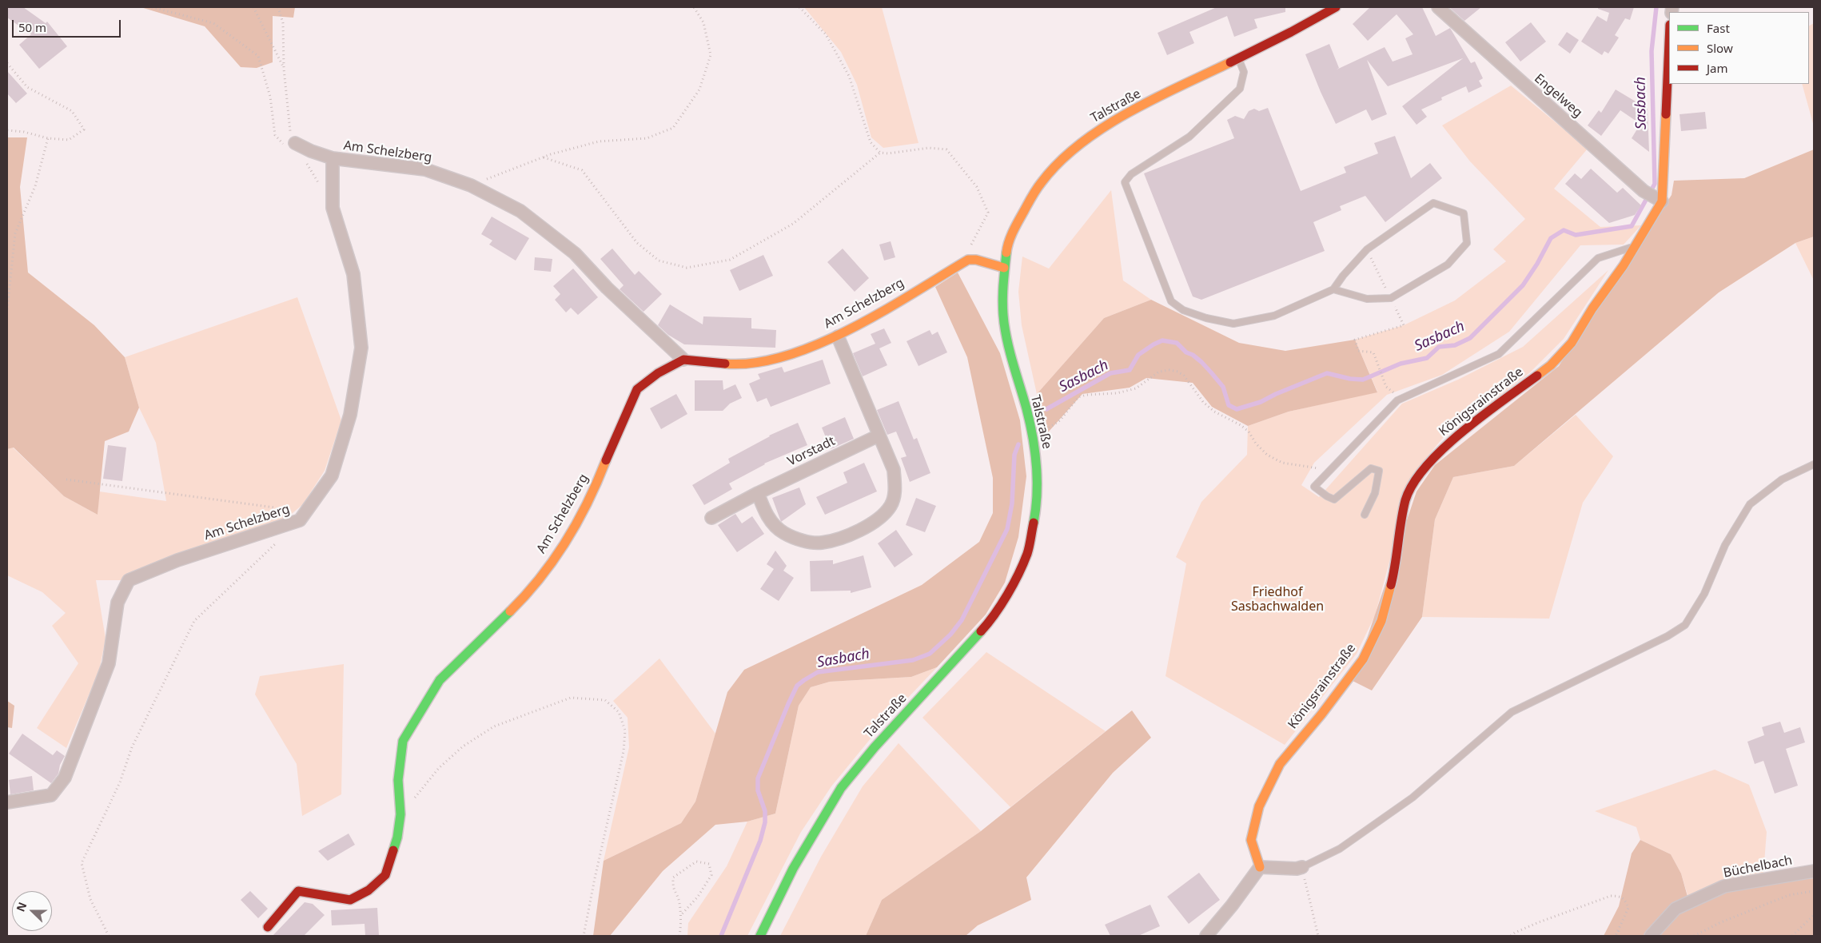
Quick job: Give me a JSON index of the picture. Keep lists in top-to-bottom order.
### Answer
{
  "streets": {
    "street": [
      "Engelweg",
      "Talstraße",
      "Am Schelzberg",
      "Königsrainstraße",
      "Vorstadt",
      "Büchelbach"
    ]
  },
  "crossings": [
    ["Engelweg", "Königsrainstraße"]
  ],
  "water": ["Sasbach"],
  "parks": ["Friedhof Sasbachwalden"],
  "legend": ["Fast", "Slow", "Jam"],
  "scale_bar": "50 m",
  "north": "left"
}
